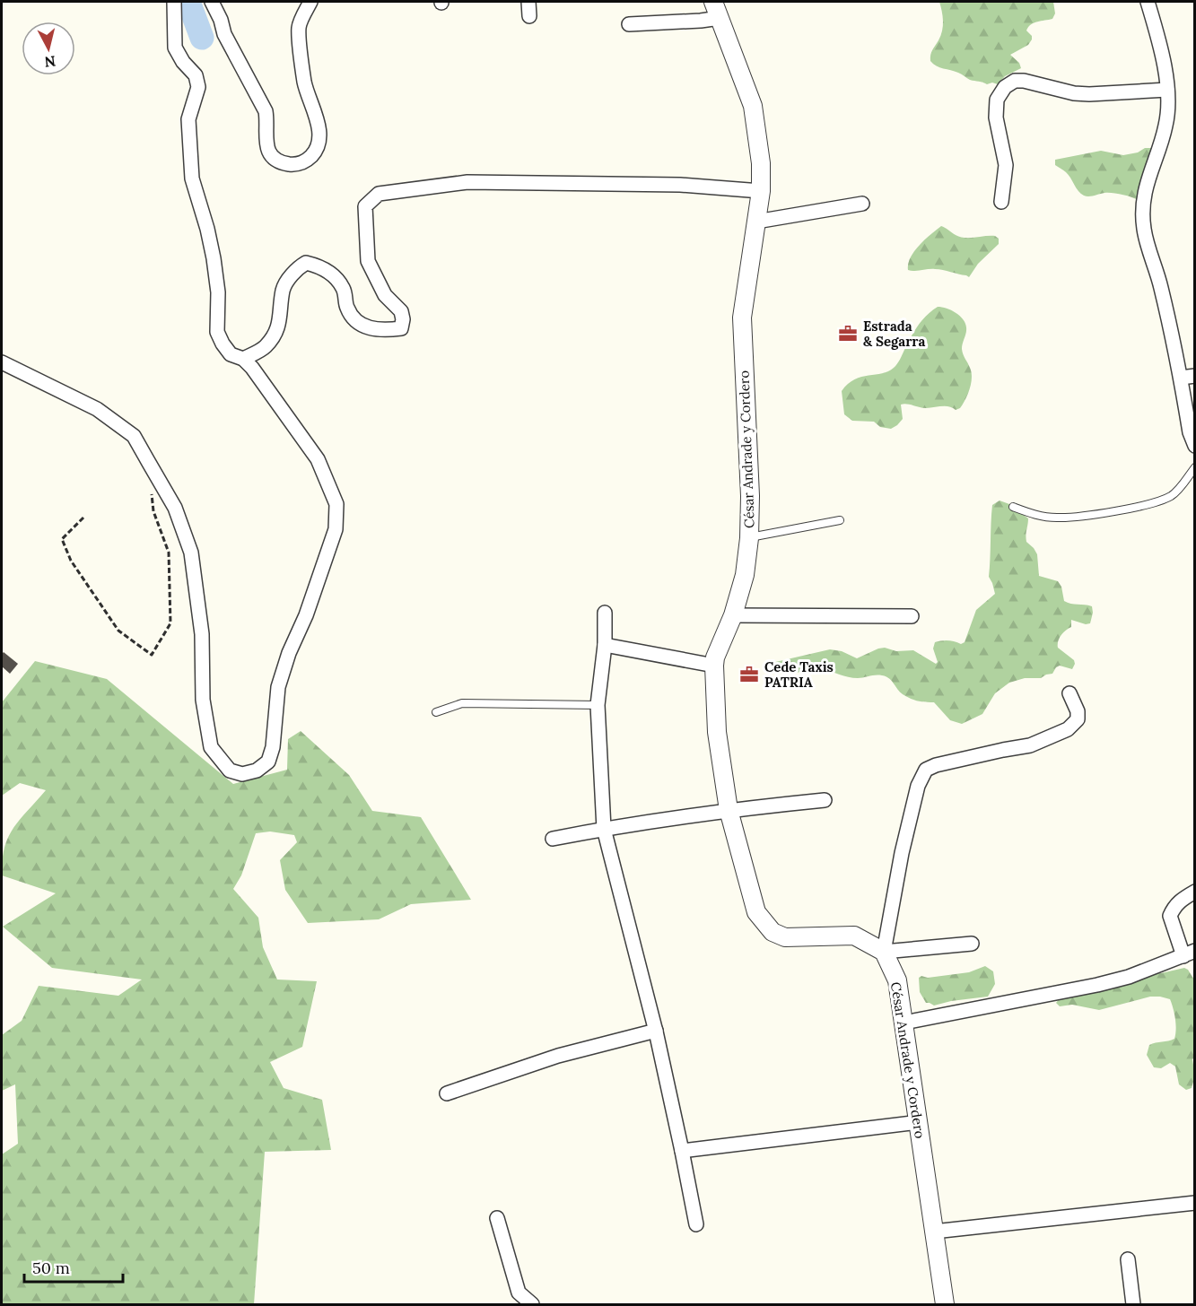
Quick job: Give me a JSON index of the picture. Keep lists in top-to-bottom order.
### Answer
{
  "streets": {
    "street": ["César Andrade y Cordero"]
  },
  "places": {
    "office": ["Estrada & Segarra", "Cede Taxis PATRIA"]
  },
  "scale_bar": "50 m",
  "north": "bottom"
}
